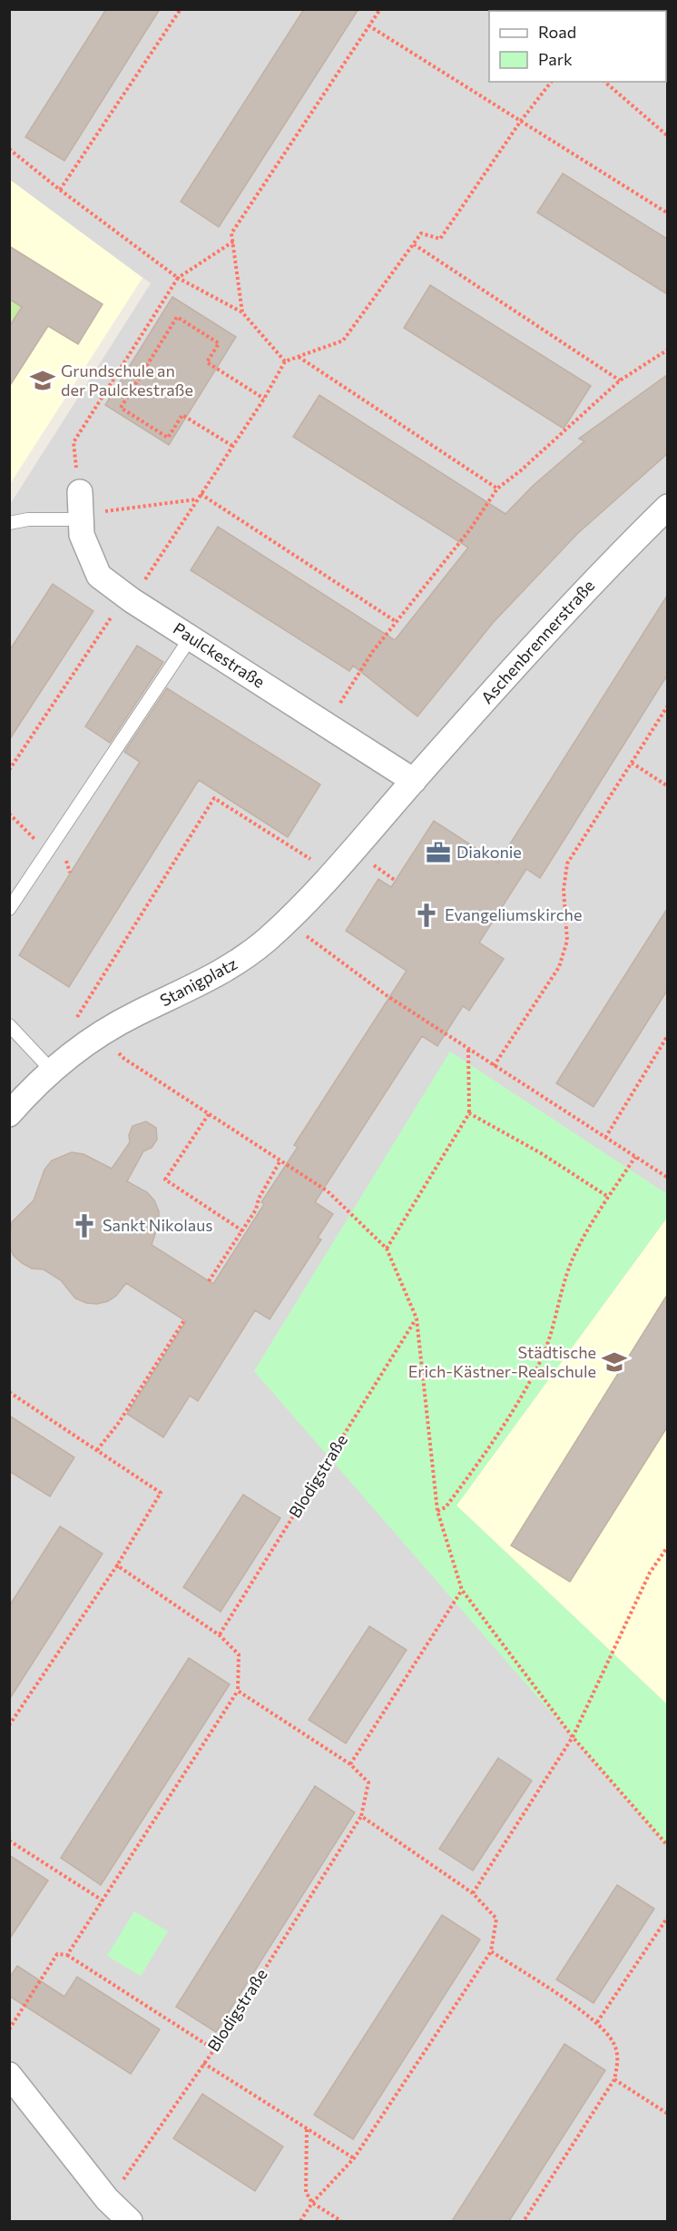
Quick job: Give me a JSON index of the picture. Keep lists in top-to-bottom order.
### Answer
{
  "streets": {
    "street": ["Aschenbrennerstraße", "Paulckestraße", "Stanigplatz"],
    "path": ["Blodigstraße"]
  },
  "crossings": [
    ["Aschenbrennerstraße", "Paulckestraße"],
    ["Aschenbrennerstraße", "Stanigplatz"],
    ["Paulckestraße", "Stanigplatz"]
  ],
  "places": {
    "school or university": ["Grundschule an der Paulckestraße", "Städtische Erich-Kästner-Realschule"],
    "office": ["Diakonie"],
    "church": ["Evangeliumskirche", "Sankt Nikolaus"]
  },
  "legend": ["Road", "Park"]
}
